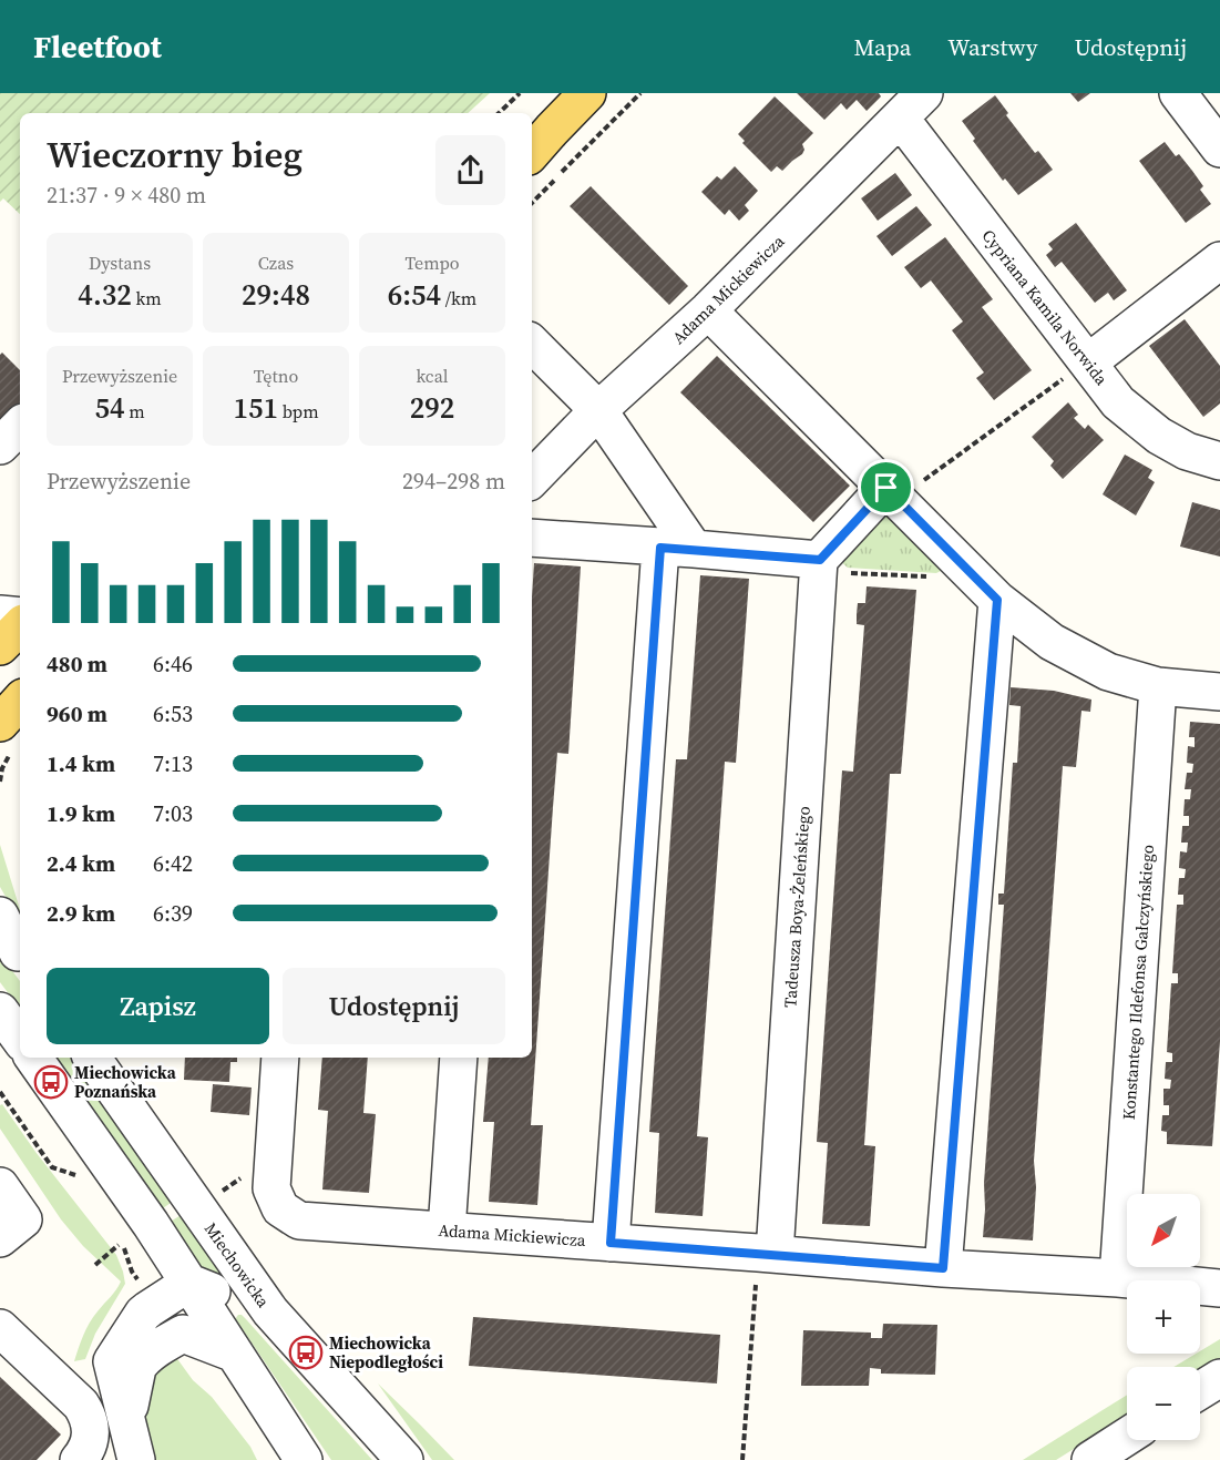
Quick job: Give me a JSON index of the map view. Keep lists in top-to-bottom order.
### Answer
{
  "streets": {
    "street": [
      "Adama Mickiewicza",
      "Cypriana Kamila Norwida",
      "Tadeusza Boya-Żeleńskiego",
      "Konstantego Ildefonsa Gałczyńskiego",
      "Miechowicka"
    ]
  },
  "crossings": [
    ["Adama Mickiewicza", "Cypriana Kamila Norwida"],
    ["Adama Mickiewicza", "Tadeusza Boya-Żeleńskiego"],
    ["Adama Mickiewicza", "Konstantego Ildefonsa Gałczyńskiego"]
  ],
  "places": {
    "bus stop": ["Miechowicka Poznańska", "Miechowicka Niepodległości"]
  },
  "north": "bottom left",
  "page": {
    "header": "Fleetfoot",
    "nav": ["Mapa", "Warstwy", "Udostępnij"],
    "heading": ["Wieczorny bieg", "21:37 · 9 × 480 m"],
    "stats": [
      ["Dystans", "4.32 km"],
      ["Czas", "29:48"],
      ["Tempo", "6:54 /km"],
      ["Przewyższenie", "54 m"],
      ["Tętno", "151 bpm"],
      ["kcal", "292"]
    ],
    "chart": ["Przewyższenie", "294–298 m"],
    "list": [
      {
        "name": "480 m",
        "note": "6:46"
      },
      {
        "name": "960 m",
        "note": "6:53"
      },
      {
        "name": "1.4 km",
        "note": "7:13"
      },
      {
        "name": "1.9 km",
        "note": "7:03"
      },
      {
        "name": "2.4 km",
        "note": "6:42"
      },
      {
        "name": "2.9 km",
        "note": "6:39"
      }
    ],
    "buttons": ["Zapisz", "Udostępnij"],
    "map_buttons": ["+", "−"]
  }
}
